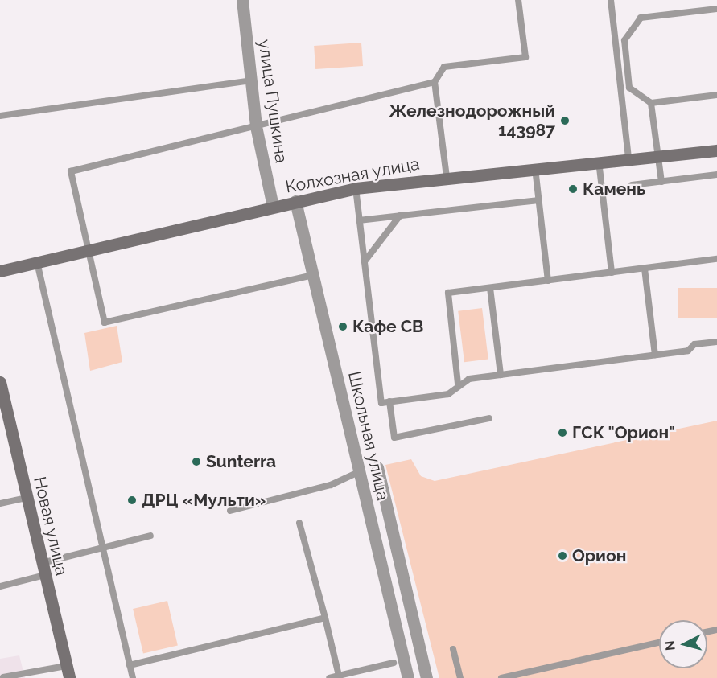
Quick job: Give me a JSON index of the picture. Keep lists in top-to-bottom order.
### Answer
{
  "streets": {
    "street": [
      "улица Пушкина",
      "Колхозная улица",
      "Школьная улица",
      "Новая улица"
    ]
  },
  "crossings": [
    ["улица Пушкина", "Колхозная улица"],
    ["Колхозная улица", "Школьная улица"]
  ],
  "places": [
    "Железнодорожный 143987",
    "Камень",
    "Кафе СВ",
    "ГСК \"Орион\"",
    "Sunterra",
    "ДРЦ «Мульти»",
    "Орион"
  ],
  "north": "left"
}
